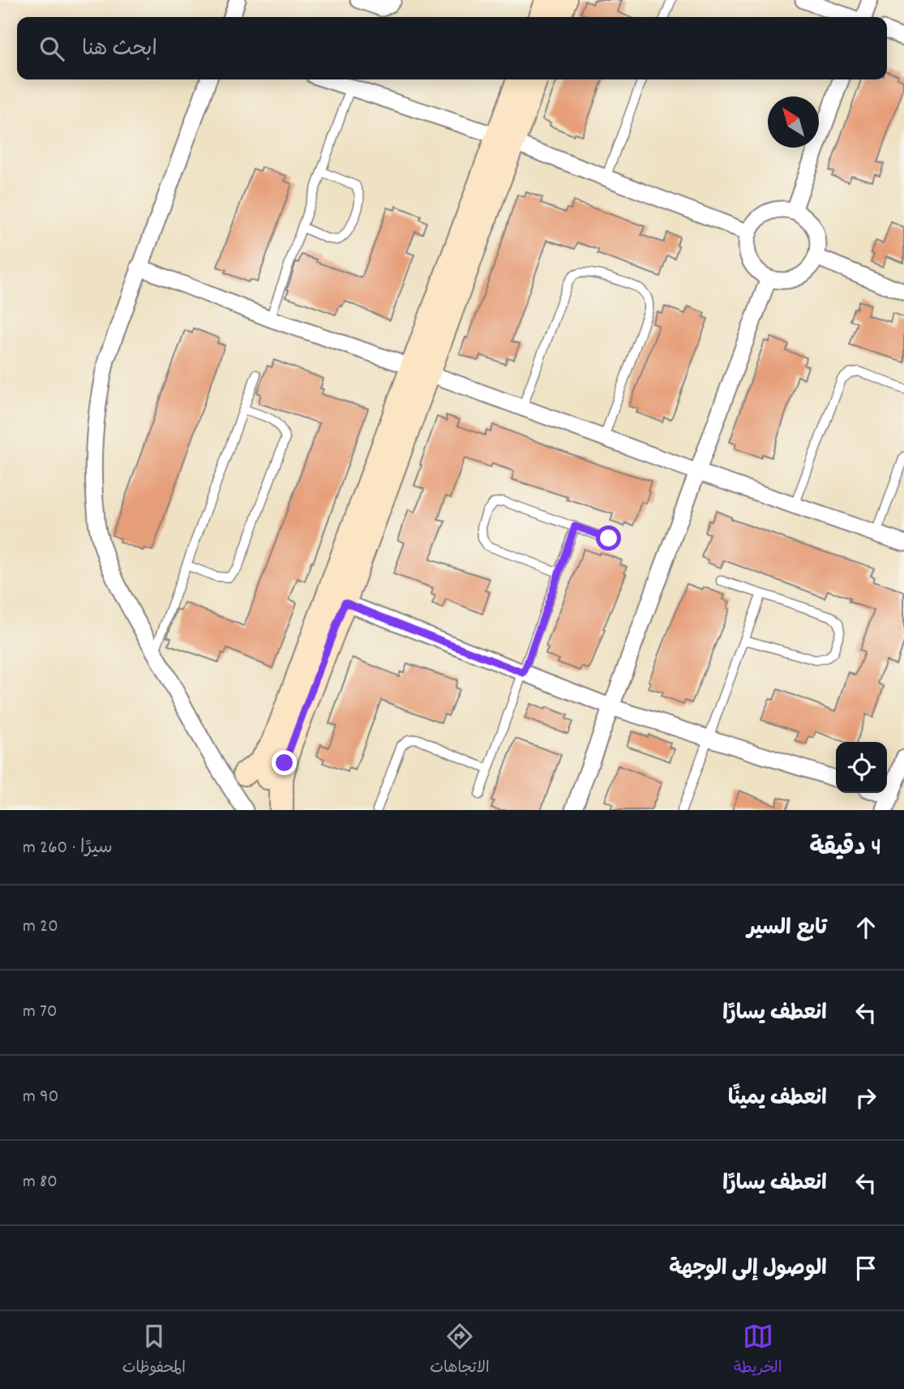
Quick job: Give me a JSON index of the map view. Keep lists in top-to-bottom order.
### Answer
{
  "north": "top left",
  "page": {
    "search": "ابحث هنا",
    "heading": ["4 دقيقة", "سيرًا · 260 m"],
    "list": [
      ["تابع السير", "20 m"],
      ["انعطف يسارًا", "70 m"],
      ["انعطف يمينًا", "90 m"],
      ["انعطف يسارًا", "80 m"],
      "الوصول إلى الوجهة"
    ],
    "nav": ["الخريطة", "الاتجاهات", "المحفوظات"]
  }
}
